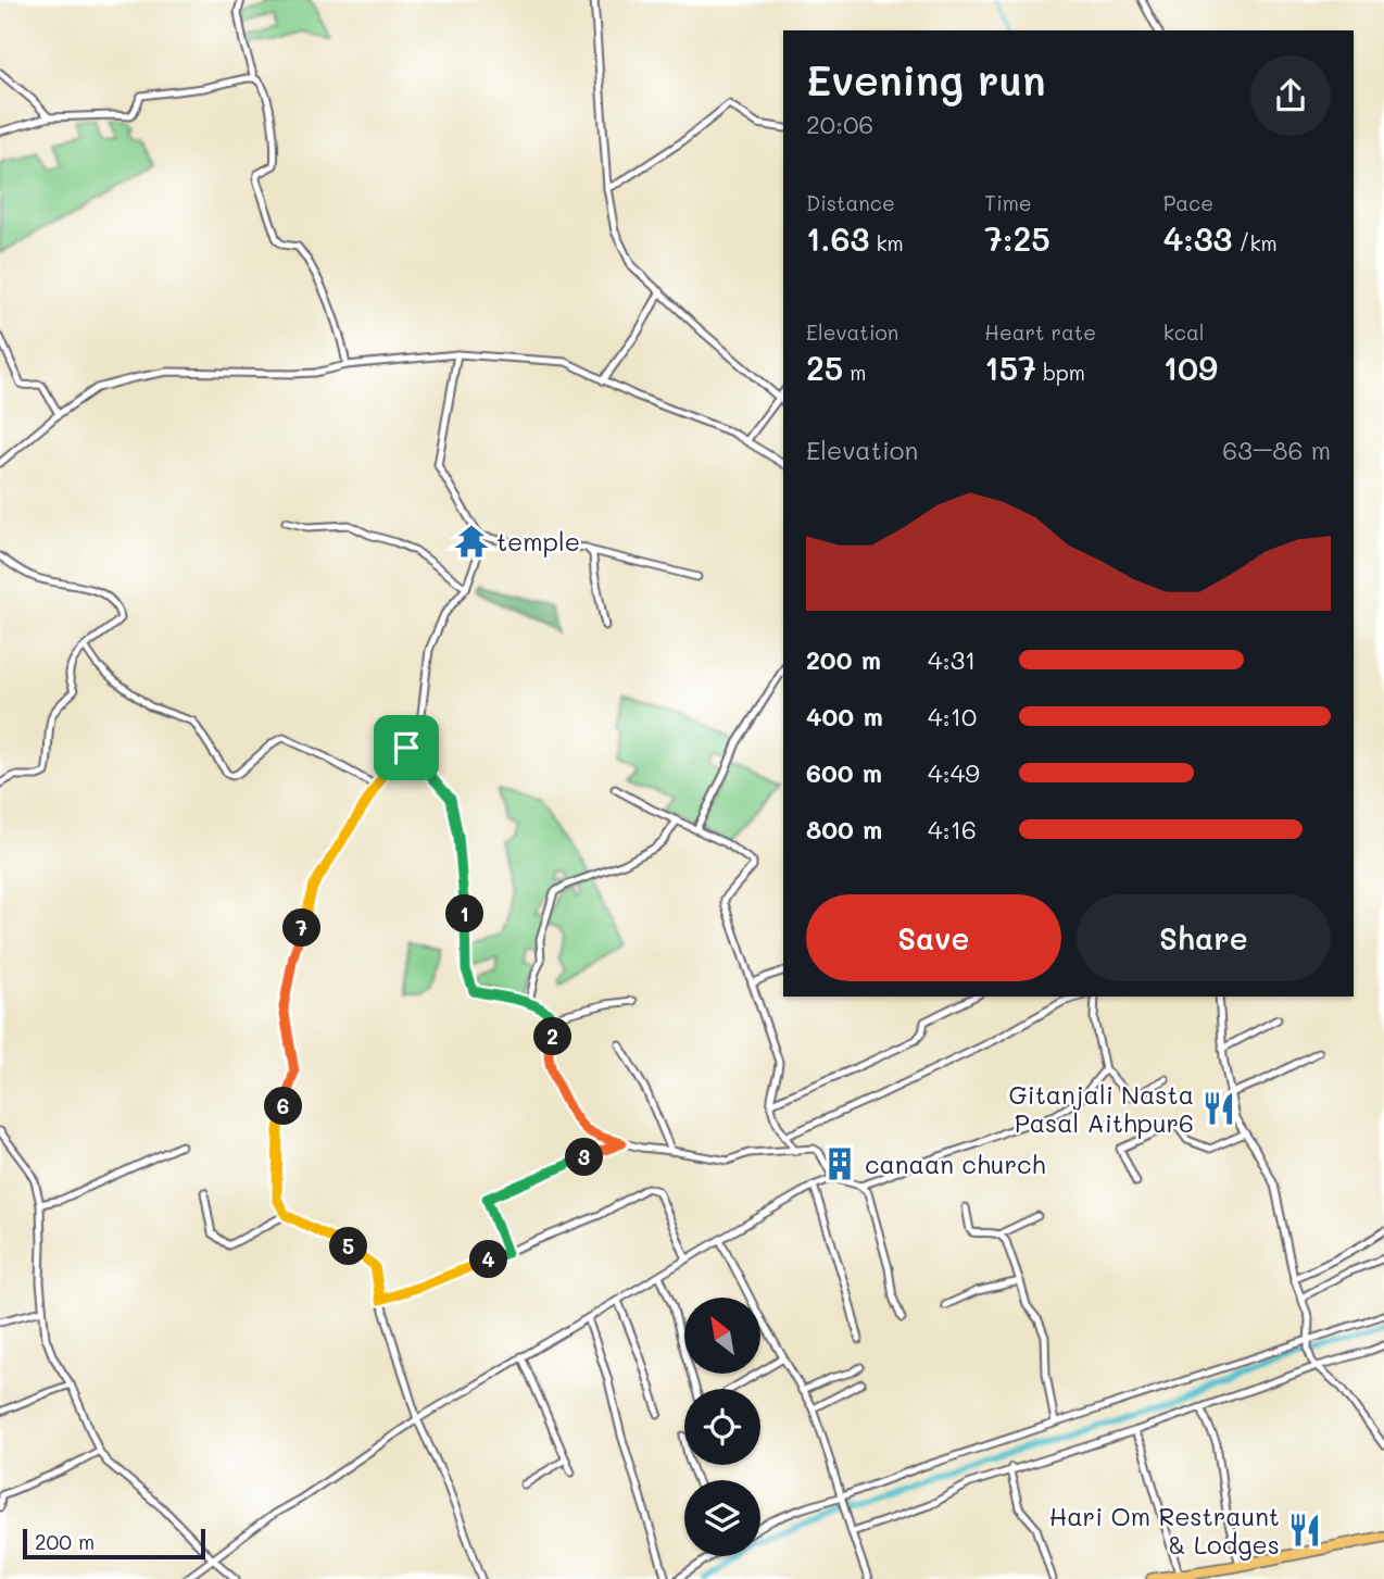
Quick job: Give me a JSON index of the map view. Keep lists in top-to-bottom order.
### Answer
{
  "places": {
    "temple": ["temple"],
    "restaurant": ["Gitanjali Nasta Pasal Aithpur6", "Hari Om Restraunt & Lodges"],
    "building": ["canaan church"]
  },
  "scale_bar": "200 m",
  "north": "top left",
  "page": {
    "heading": ["Evening run", "20:06"],
    "stats": [
      ["Distance", "1.63 km"],
      ["Time", "7:25"],
      ["Pace", "4:33 /km"],
      ["Elevation", "25 m"],
      ["Heart rate", "157 bpm"],
      ["kcal", "109"]
    ],
    "chart": ["Elevation", "63–86 m"],
    "list": [
      {
        "name": "200 m",
        "note": "4:31"
      },
      {
        "name": "400 m",
        "note": "4:10"
      },
      {
        "name": "600 m",
        "note": "4:49"
      },
      {
        "name": "800 m",
        "note": "4:16"
      }
    ],
    "buttons": ["Save", "Share"],
    "pins": [
      "1",
      "7",
      "2",
      "6",
      "3",
      "5",
      "4"
    ],
    "scale": "200 m"
  }
}
